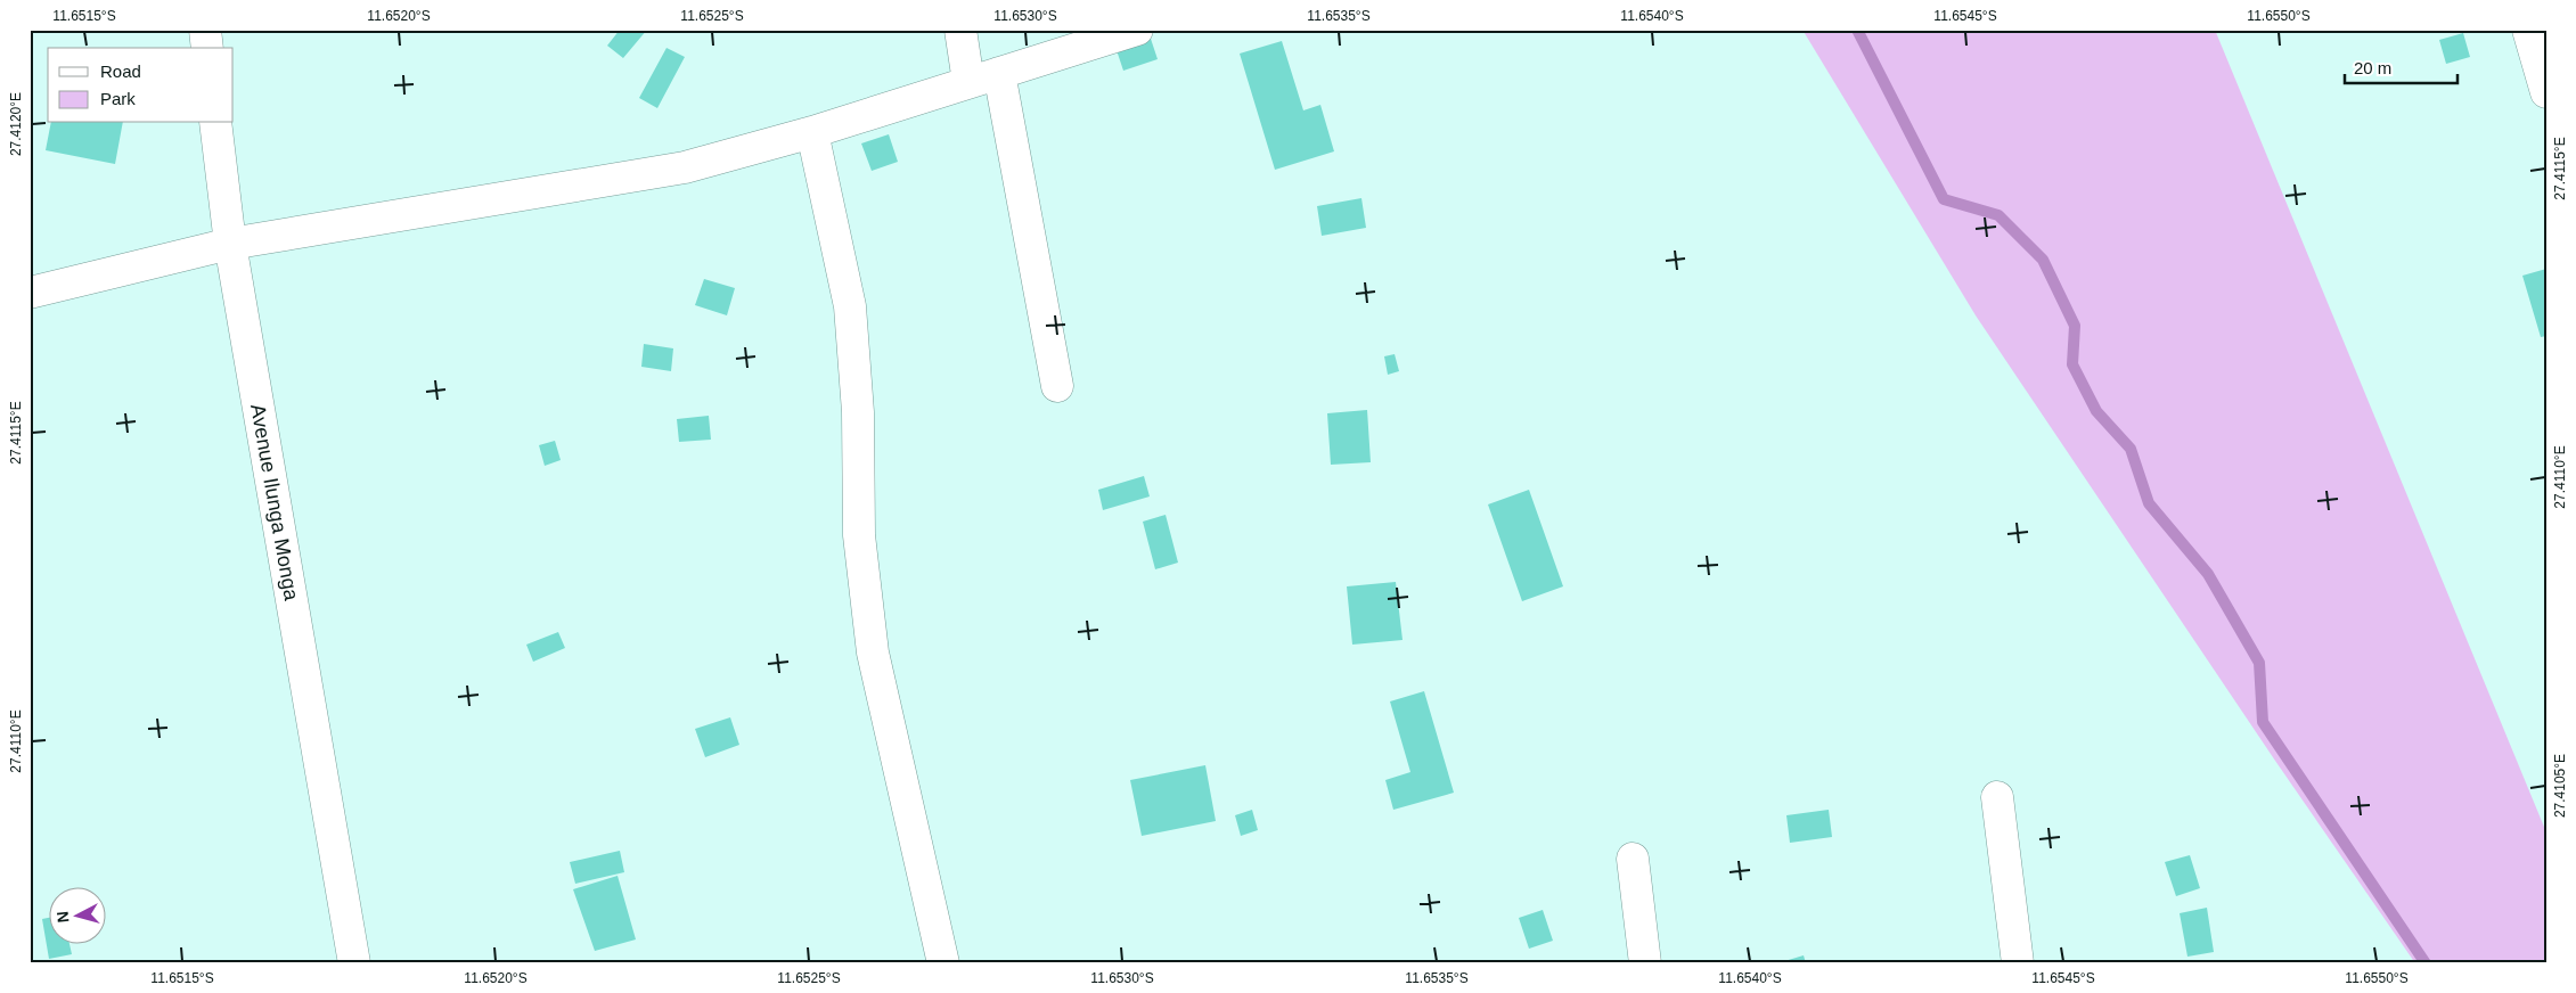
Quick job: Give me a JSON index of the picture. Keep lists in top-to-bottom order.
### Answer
{
  "streets": {
    "street": ["Avenue Ilunga Monga"]
  },
  "legend": ["Road", "Park"],
  "scale_bar": "20 m",
  "north": "left",
  "coordinates": [
    "11.6515°S",
    "11.6520°S",
    "11.6525°S",
    "11.6530°S",
    "11.6535°S",
    "11.6540°S",
    "11.6545°S",
    "11.6550°S",
    "27.4120°E",
    "27.4115°E",
    "27.4110°E",
    "27.4105°E"
  ]
}
